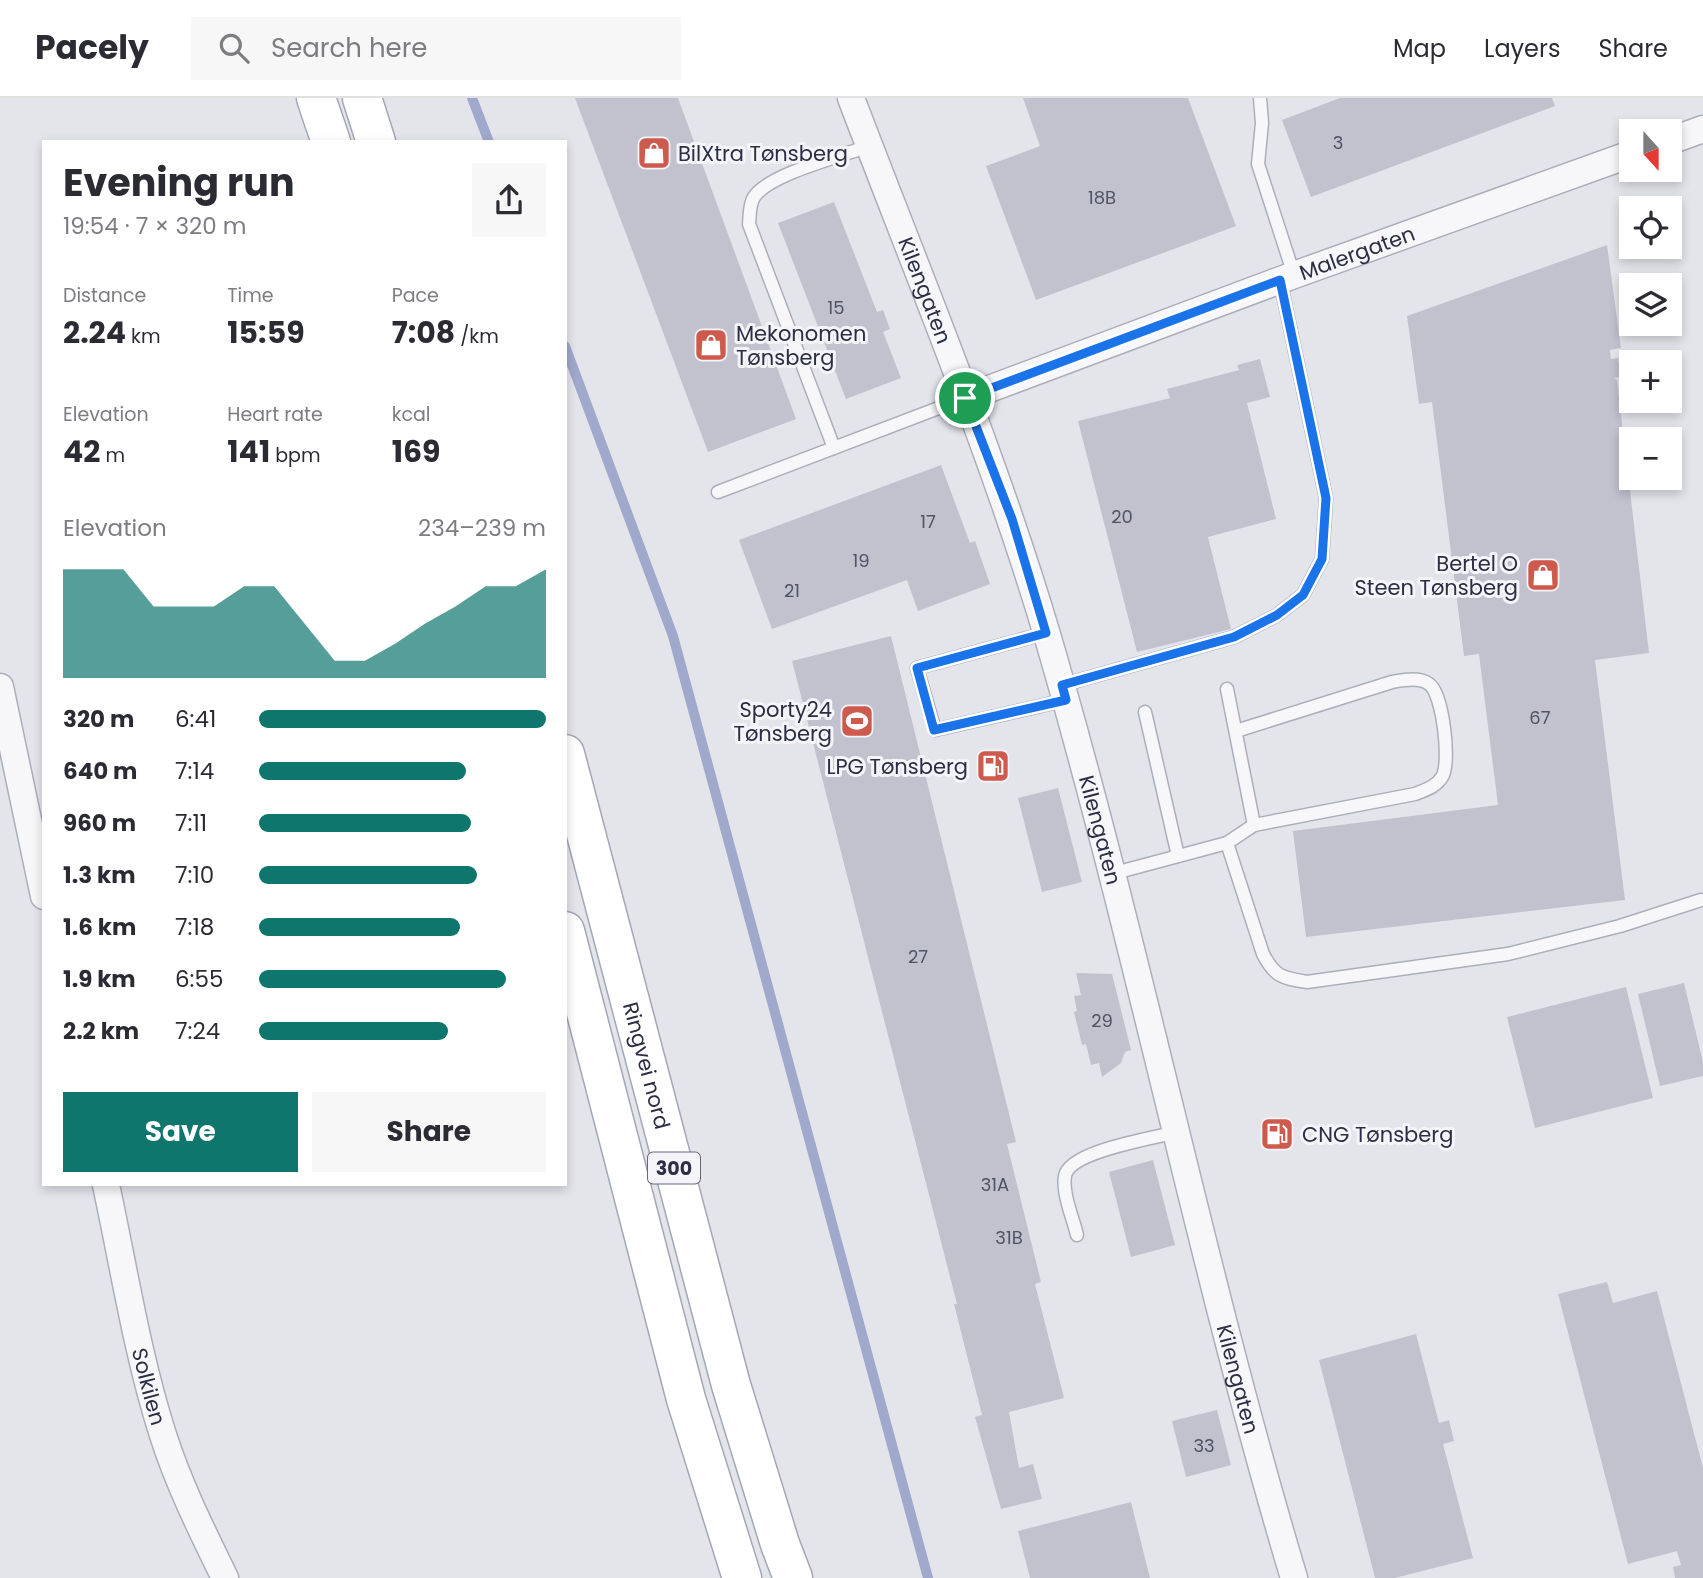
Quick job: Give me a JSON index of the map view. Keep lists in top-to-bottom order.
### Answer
{
  "streets": {
    "main road": ["Ringvei nord", "300"],
    "street": ["Malergaten", "Kilengaten", "Solkilen"]
  },
  "crossings": [
    ["Malergaten", "Kilengaten"]
  ],
  "places": {
    "shop": ["BilXtra Tønsberg", "Mekonomen Tønsberg", "Bertel O Steen Tønsberg"],
    "sports": ["Sporty24 Tønsberg"],
    "fuel station": ["LPG Tønsberg", "CNG Tønsberg"]
  },
  "house_numbers": [
    "3",
    "18B",
    "15",
    "20",
    "17",
    "19",
    "21",
    "67",
    "27",
    "29",
    "31A",
    "31B",
    "33"
  ],
  "north": "bottom",
  "page": {
    "header": "Pacely",
    "search": "Search here",
    "nav": ["Map", "Layers", "Share"],
    "map_buttons": ["+", "−"],
    "heading": ["Evening run", "19:54 · 7 × 320 m"],
    "stats": [
      ["Distance", "2.24 km"],
      ["Time", "15:59"],
      ["Pace", "7:08 /km"],
      ["Elevation", "42 m"],
      ["Heart rate", "141 bpm"],
      ["kcal", "169"]
    ],
    "chart": ["Elevation", "234–239 m"],
    "list": [
      {
        "name": "320 m",
        "note": "6:41"
      },
      {
        "name": "640 m",
        "note": "7:14"
      },
      {
        "name": "960 m",
        "note": "7:11"
      },
      {
        "name": "1.3 km",
        "note": "7:10"
      },
      {
        "name": "1.6 km",
        "note": "7:18"
      },
      {
        "name": "1.9 km",
        "note": "6:55"
      },
      {
        "name": "2.2 km",
        "note": "7:24"
      }
    ],
    "buttons": ["Save", "Share"]
  }
}
